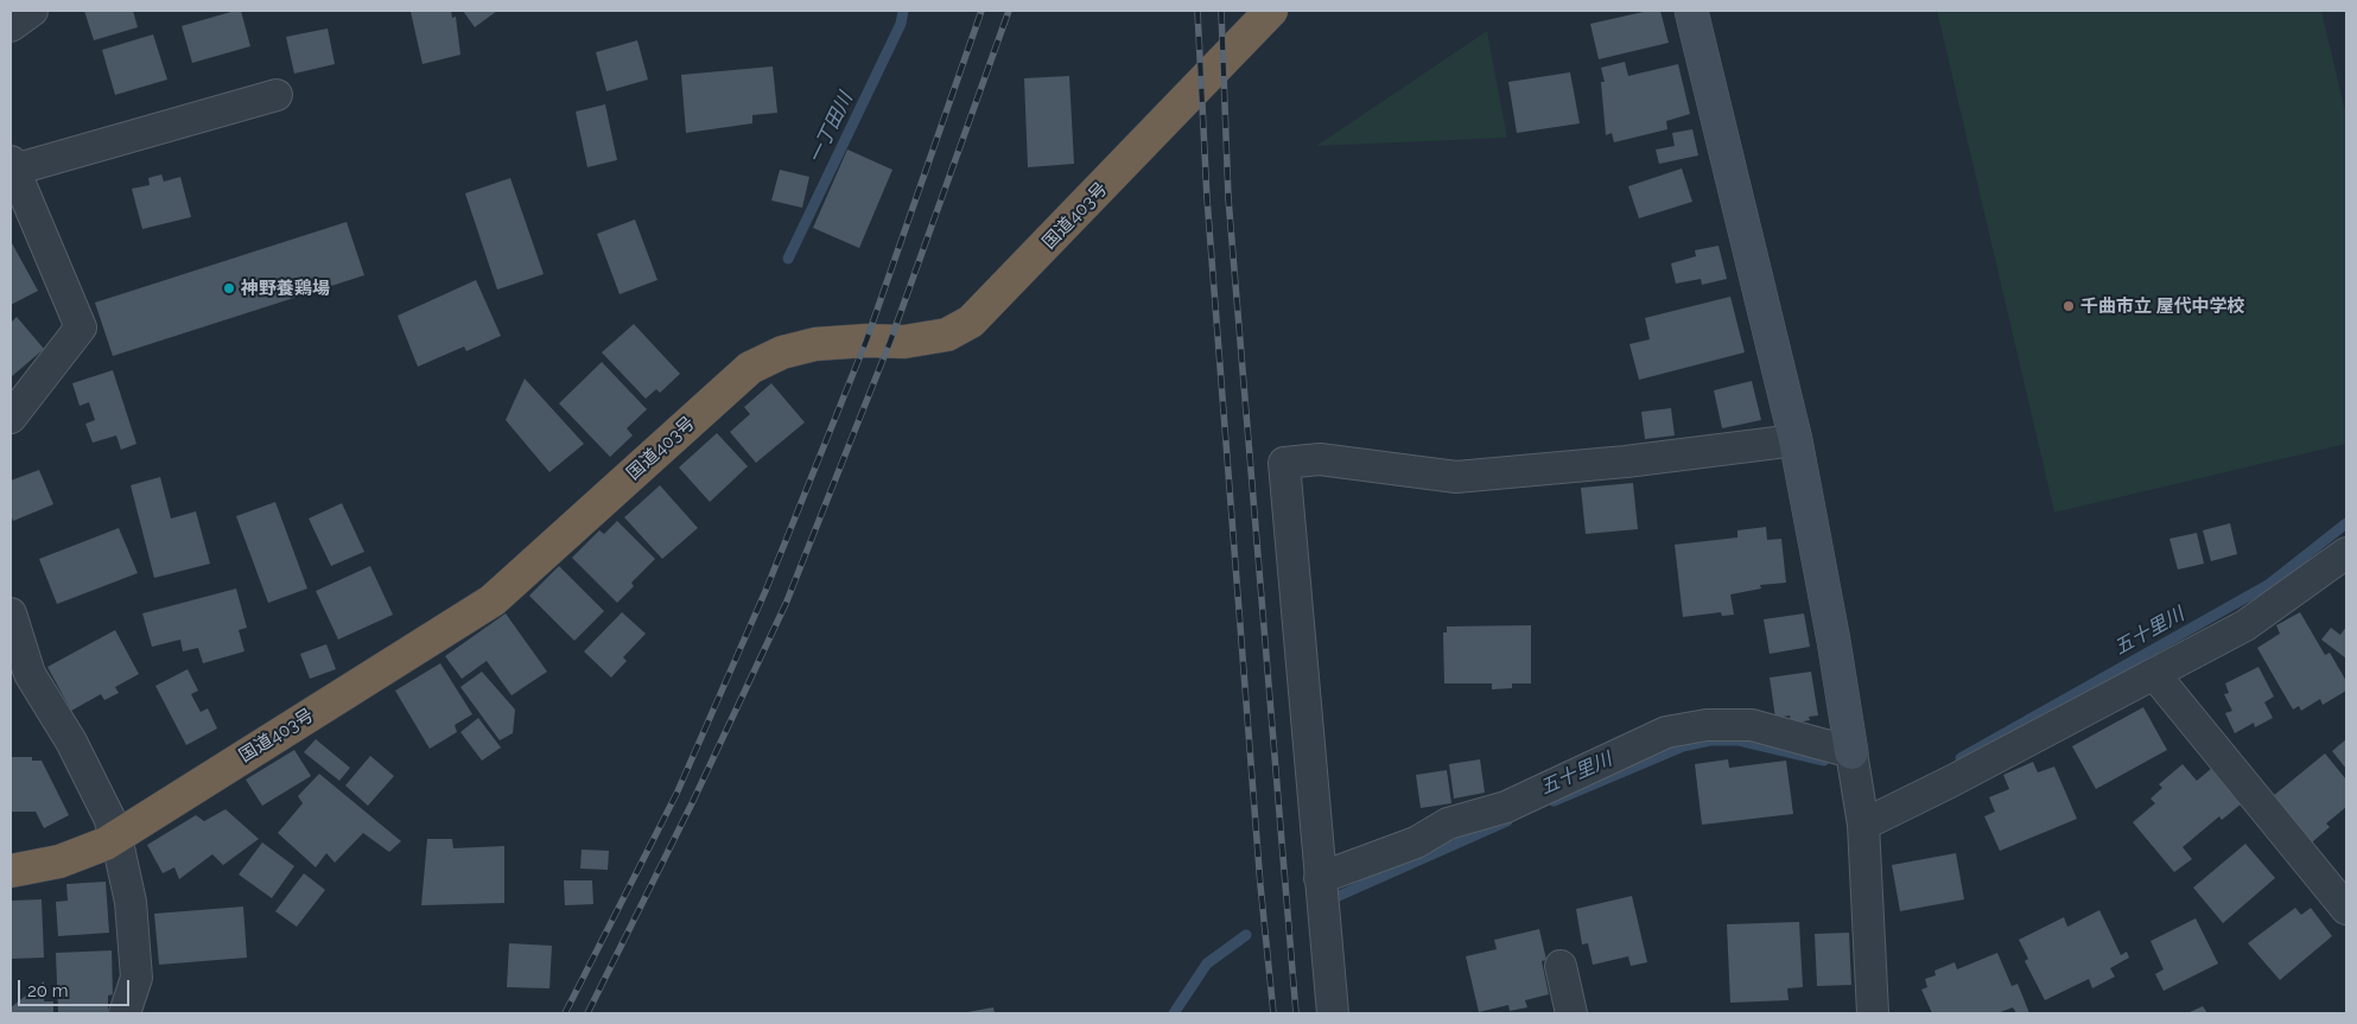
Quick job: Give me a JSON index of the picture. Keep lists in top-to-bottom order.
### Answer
{
  "streets": {
    "highway": ["国道403号"]
  },
  "water": ["一丁田川", "五十里川"],
  "places": ["神野養鶏場", "千曲市立 屋代中学校"],
  "scale_bar": "20 m"
}
